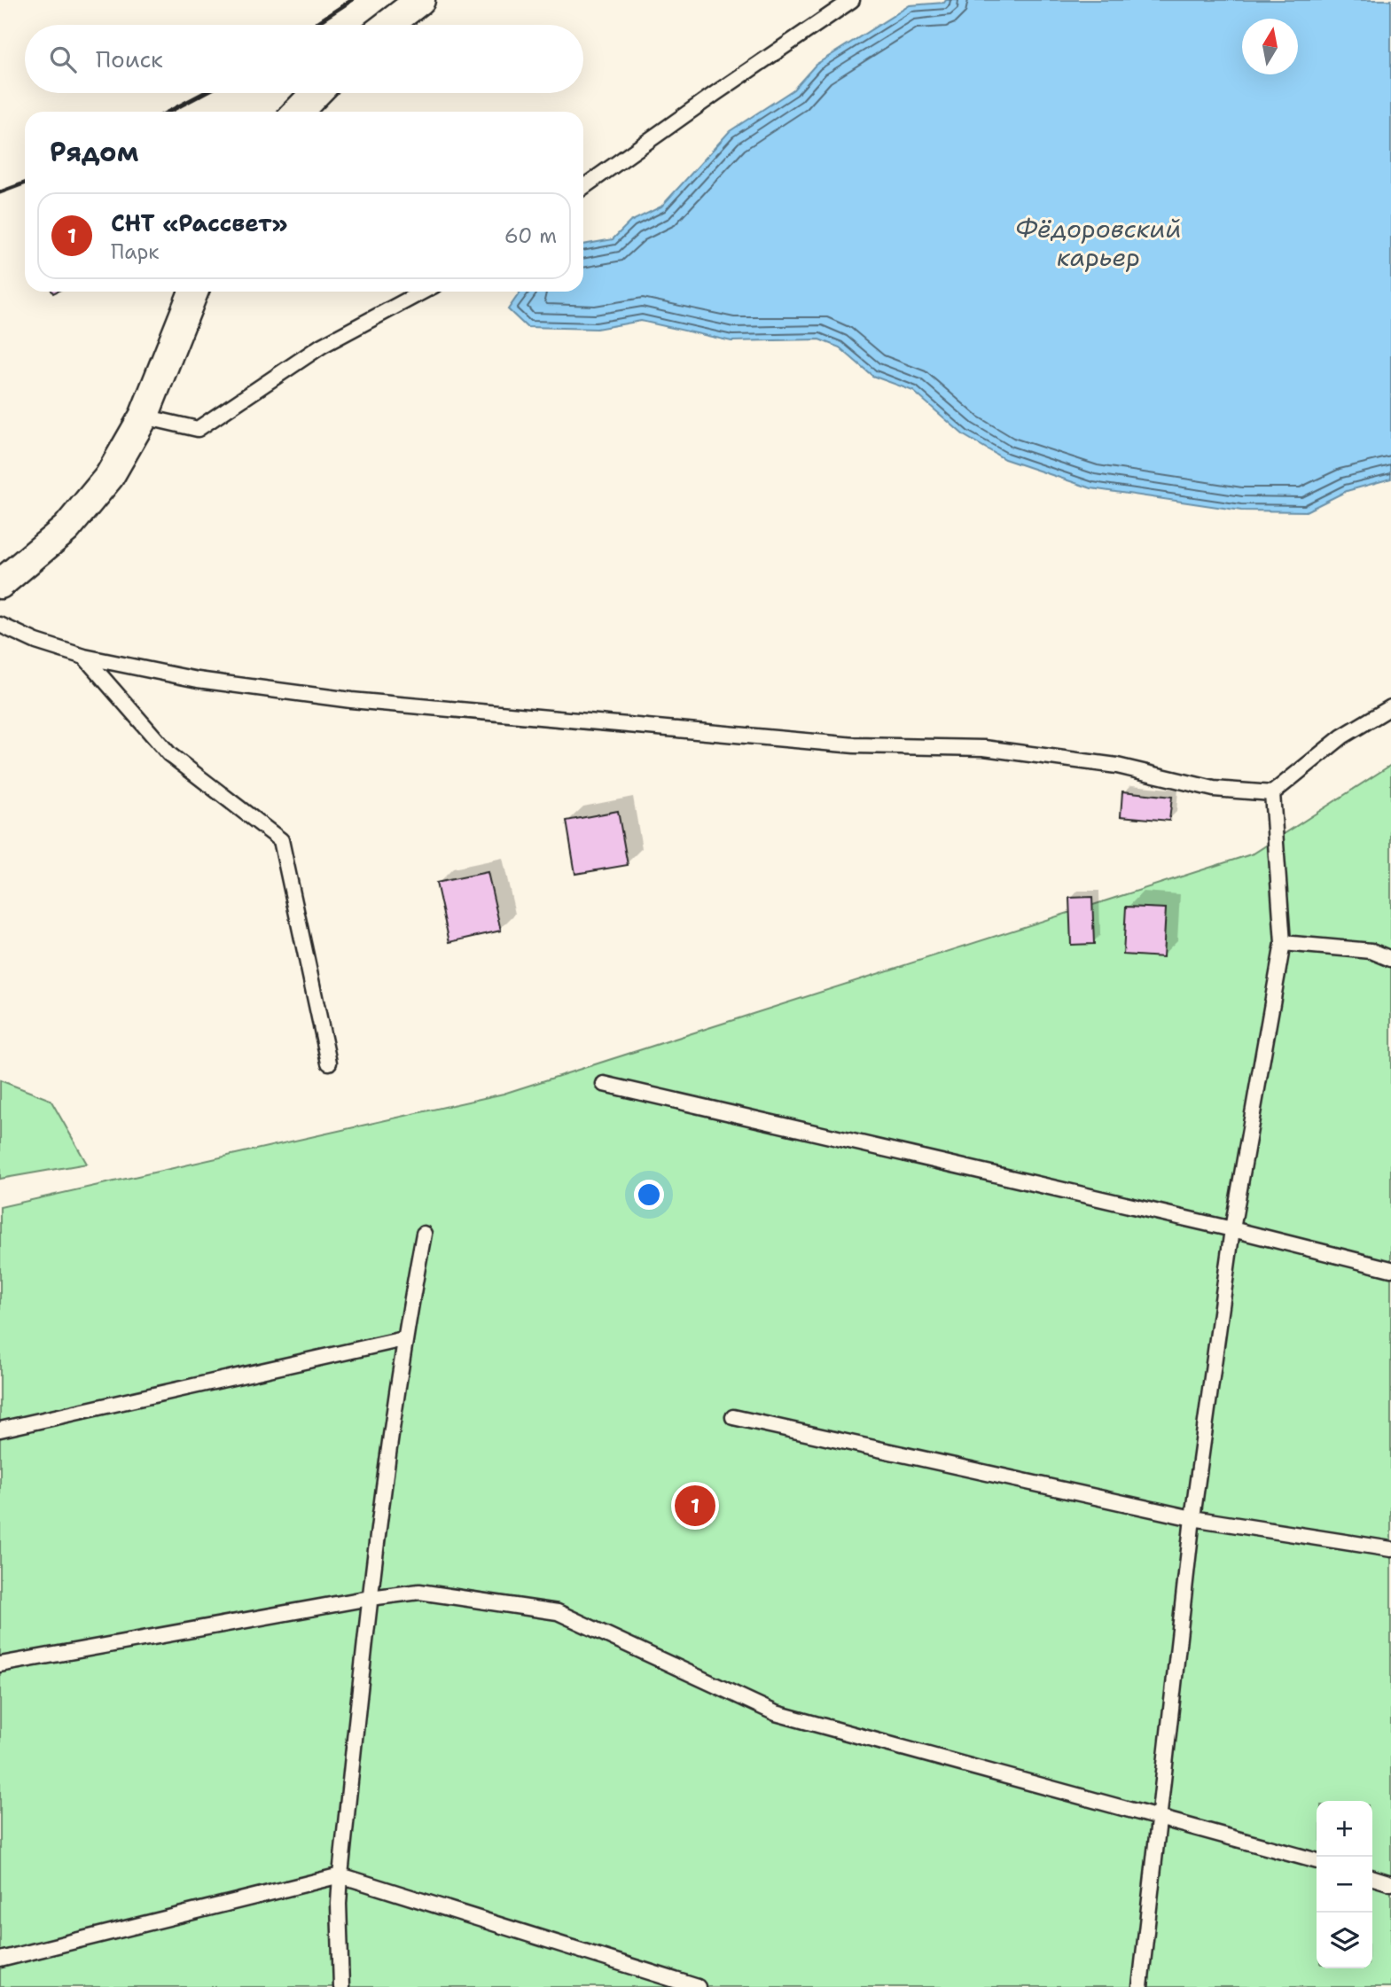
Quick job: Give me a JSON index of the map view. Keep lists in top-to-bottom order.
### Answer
{
  "water": ["Фёдоровский карьер"],
  "north": "top",
  "page": {
    "search": "Поиск",
    "heading": "Рядом",
    "list": [
      {
        "mark": "1",
        "name": "СНТ «Рассвет»",
        "note": "Парк",
        "value": "60 m"
      }
    ],
    "pins": "1",
    "map_buttons": ["+", "−"]
  }
}
